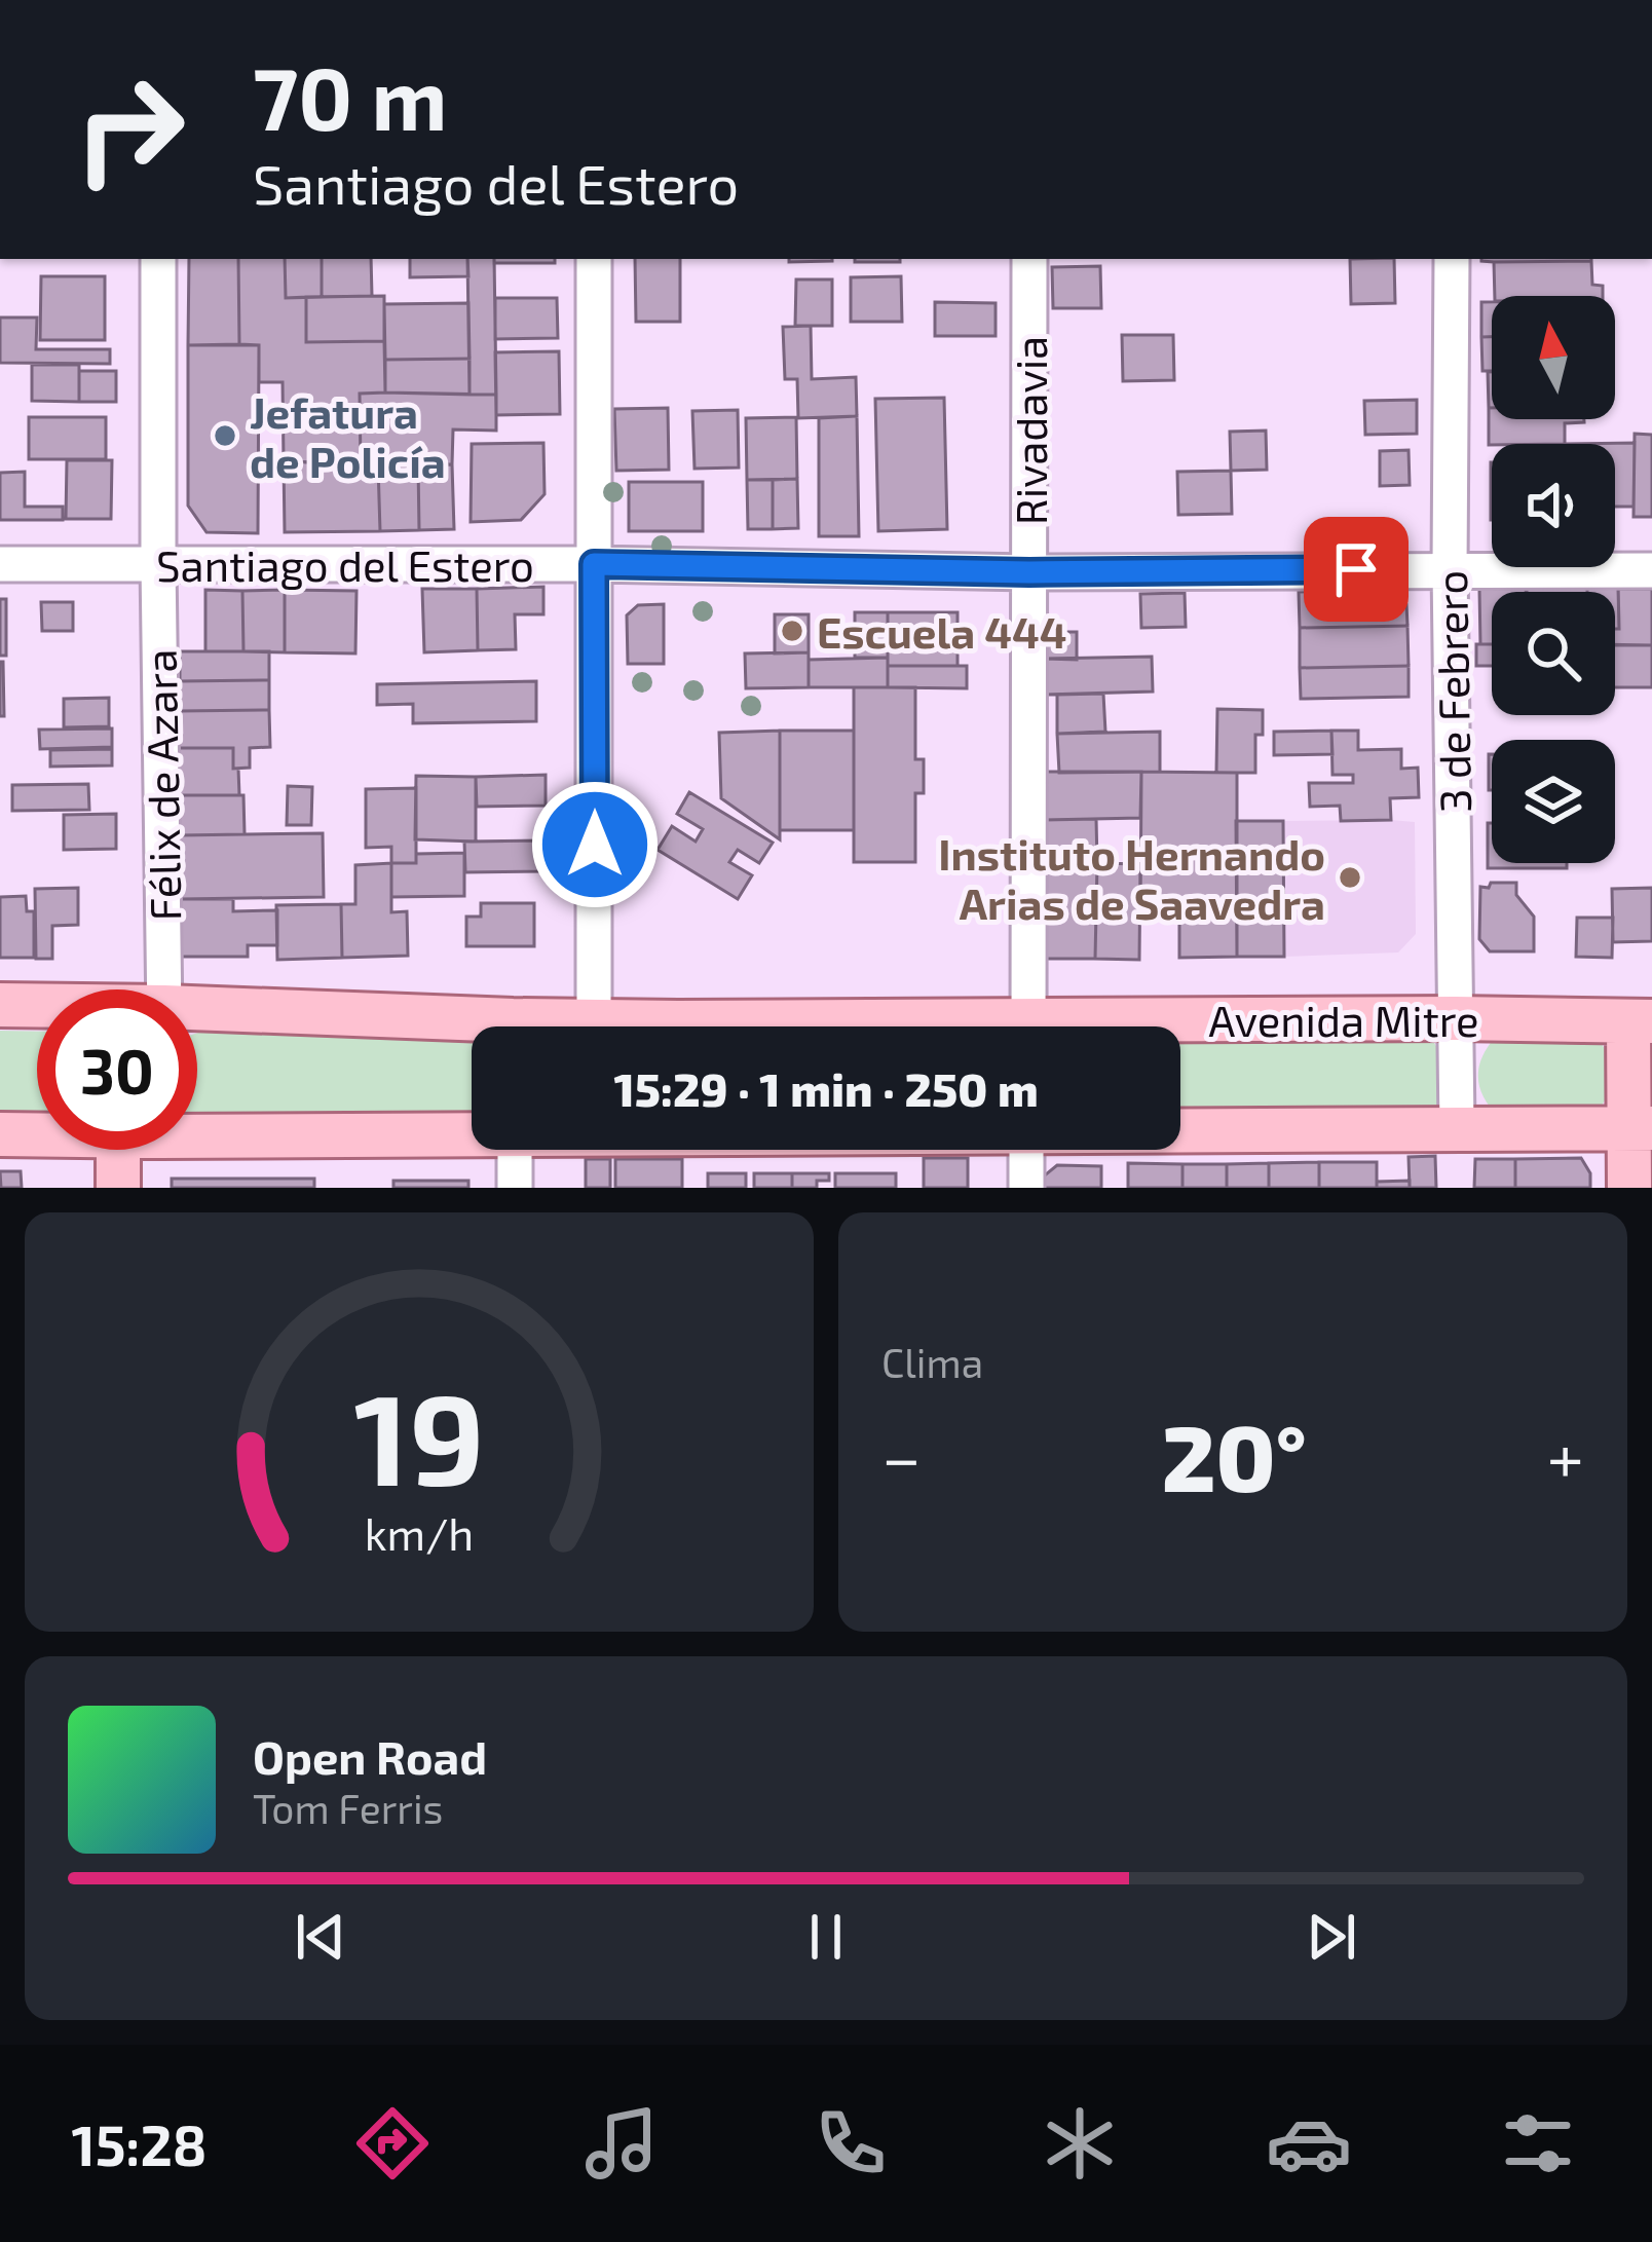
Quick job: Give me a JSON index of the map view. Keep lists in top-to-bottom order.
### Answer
{
  "streets": {
    "main road": ["Avenida Mitre"],
    "street": [
      "Rivadavia",
      "Santiago del Estero",
      "3 de Febrero",
      "Félix de Azara"
    ]
  },
  "crossings": [
    ["Rivadavia", "Santiago del Estero"],
    ["Santiago del Estero", "3 de Febrero"],
    ["Santiago del Estero", "Félix de Azara"],
    ["3 de Febrero", "Avenida Mitre"]
  ],
  "places": ["Jefatura de Policía", "Escuela 444", "Instituto Hernando Arias de Saavedra"],
  "north": "top",
  "page": {
    "turn": ["70 m", "Santiago del Estero"],
    "limit": "30",
    "trip": "15:29 · 1 min · 250 m",
    "tile": "Clima",
    "heat": ["−", "20°", "+"],
    "song": ["Open Road", "Tom Ferris"],
    "tabs": "15:28",
    "gauge": ["19", "km/h"]
  }
}
